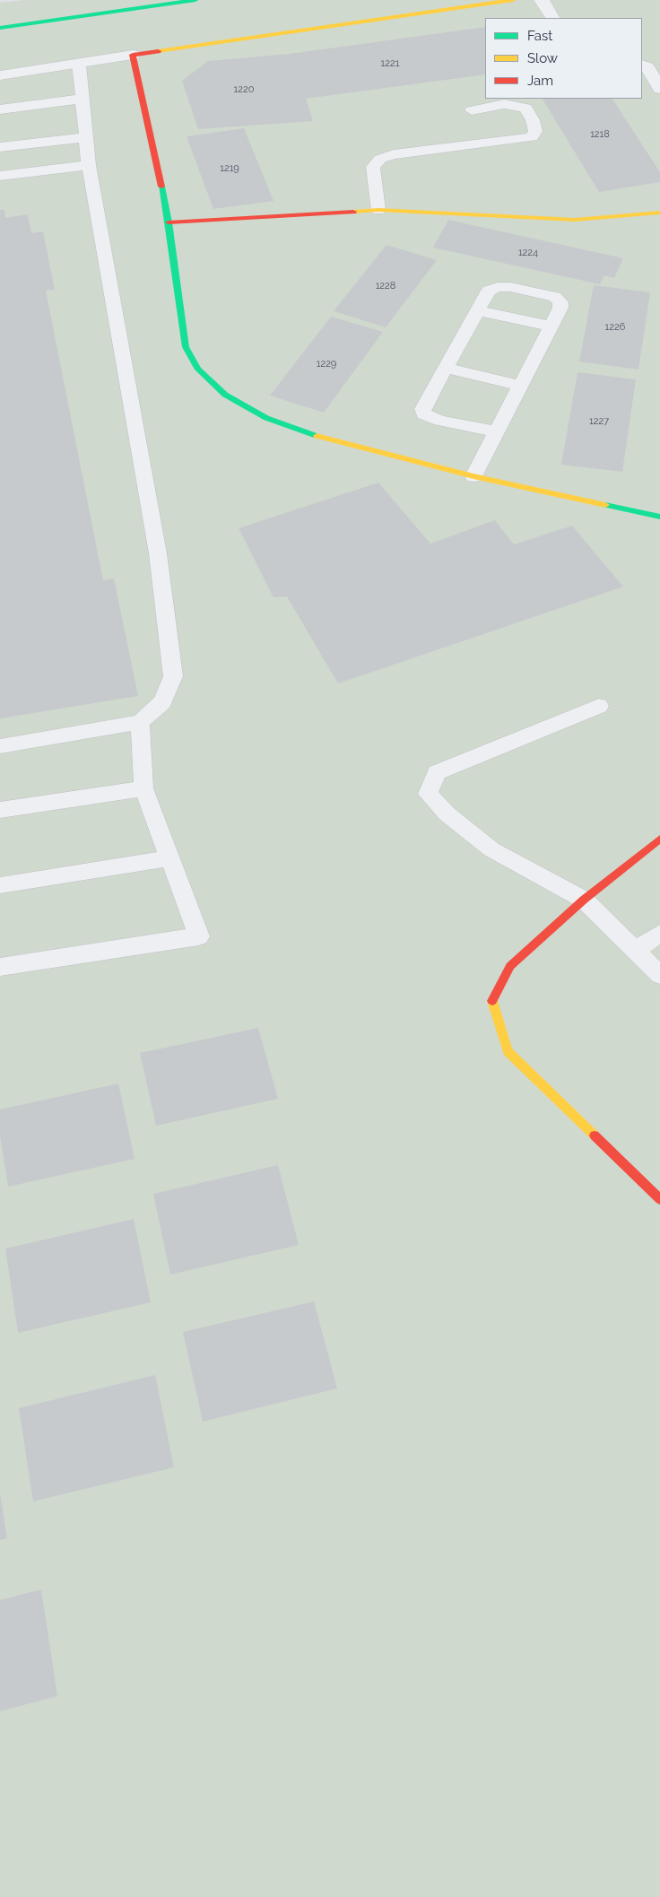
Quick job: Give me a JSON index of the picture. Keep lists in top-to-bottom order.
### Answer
{
  "house_numbers": [
    "1221",
    "1220",
    "1218",
    "1219",
    "1224",
    "1228",
    "1226",
    "1229",
    "1227"
  ],
  "legend": ["Fast", "Slow", "Jam"]
}
